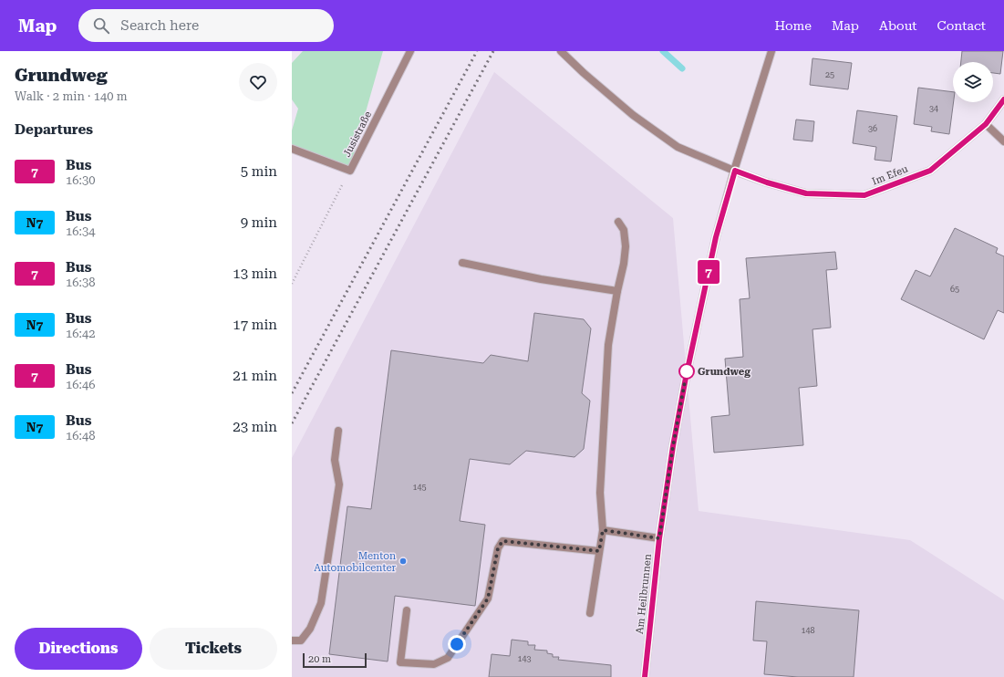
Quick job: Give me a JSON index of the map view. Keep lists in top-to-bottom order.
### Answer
{
  "streets": {
    "street": ["Jusistraße", "Im Efeu", "Am Heilbrunnen"]
  },
  "crossings": [
    ["Im Efeu", "Am Heilbrunnen"]
  ],
  "places": ["Grundweg", "Menton Automobilcenter"],
  "lines": ["bus line 7"],
  "house_numbers": [
    "25",
    "34",
    "36",
    "65",
    "145",
    "148",
    "143"
  ],
  "scale_bar": "20 m",
  "page": {
    "header": "Map",
    "search": "Search here",
    "nav": [
      "Home",
      "Map",
      "About",
      "Contact"
    ],
    "heading": [
      ["Grundweg", "Walk · 2 min · 140 m"],
      "Departures"
    ],
    "on_map": "7",
    "list": [
      {
        "mark": "7",
        "name": "Bus",
        "note": "16:30",
        "value": "5 min"
      },
      {
        "mark": "N7",
        "name": "Bus",
        "note": "16:34",
        "value": "9 min"
      },
      {
        "mark": "7",
        "name": "Bus",
        "note": "16:38",
        "value": "13 min"
      },
      {
        "mark": "N7",
        "name": "Bus",
        "note": "16:42",
        "value": "17 min"
      },
      {
        "mark": "7",
        "name": "Bus",
        "note": "16:46",
        "value": "21 min"
      },
      {
        "mark": "N7",
        "name": "Bus",
        "note": "16:48",
        "value": "23 min"
      }
    ],
    "buttons": ["Directions", "Tickets"],
    "scale": "20 m"
  }
}
